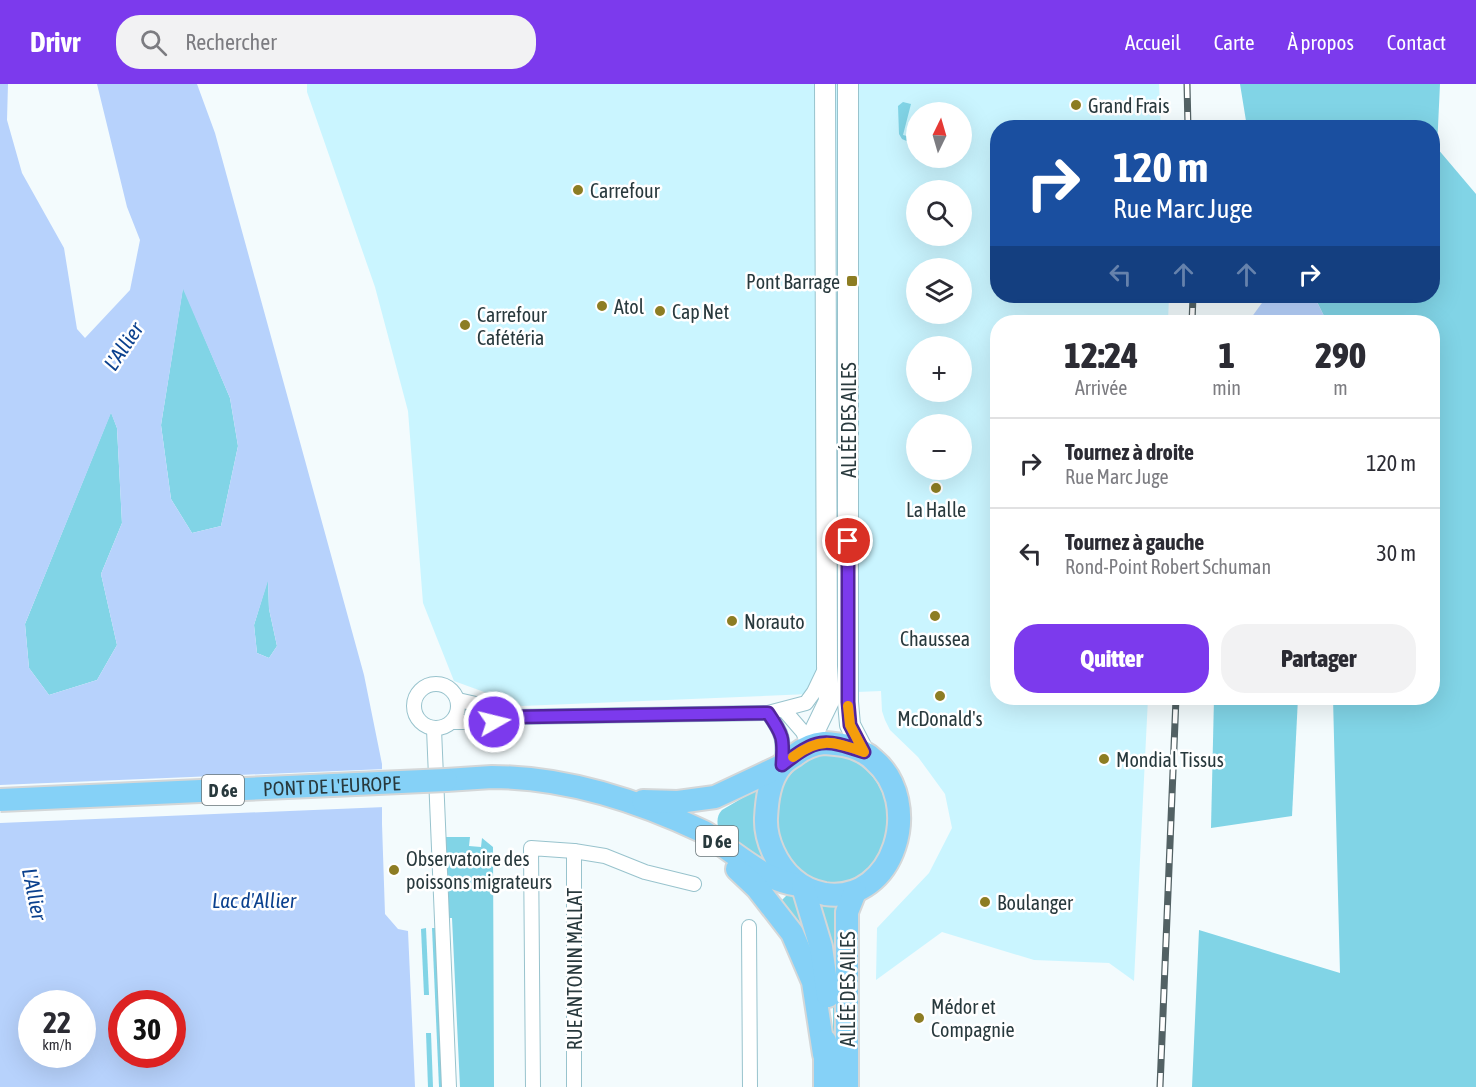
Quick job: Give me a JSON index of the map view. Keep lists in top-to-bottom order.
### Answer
{
  "streets": {
    "main road": ["ALLÉE DES AILES", "PONT DE L'EUROPE", "D 6e"],
    "street": ["RUE ANTONIN MALLAT"]
  },
  "crossings": [
    ["ALLÉE DES AILES", "D 6e"],
    ["PONT DE L'EUROPE", "D 6e"]
  ],
  "water": ["L'Allier", "Lac d'Allier"],
  "places": {
    "other": [
      "Grand Frais",
      "Carrefour",
      "Atol",
      "Cap Net",
      "Carrefour Cafétéria",
      "La Halle",
      "Chaussea",
      "Norauto",
      "McDonald's",
      "Mondial Tissus",
      "Observatoire des poissons migrateurs",
      "Boulanger",
      "Médor et Compagnie"
    ],
    "transit": ["Pont Barrage"]
  },
  "north": "top",
  "page": {
    "header": "Drivr",
    "search": "Rechercher",
    "nav": [
      "Accueil",
      "Carte",
      "À propos",
      "Contact"
    ],
    "map_buttons": ["+", "−"],
    "turn": ["120 m", "Rue Marc Juge"],
    "eta": [
      "12:24",
      "Arrivée",
      "1",
      "min",
      "290",
      "m"
    ],
    "list": [
      {
        "name": "Tournez à droite",
        "note": "Rue Marc Juge",
        "value": "120 m"
      },
      {
        "name": "Tournez à gauche",
        "note": "Rond-Point Robert Schuman",
        "value": "30 m"
      }
    ],
    "buttons": ["Quitter", "Partager"],
    "speed": "22 km/h",
    "limit": "30"
  }
}
